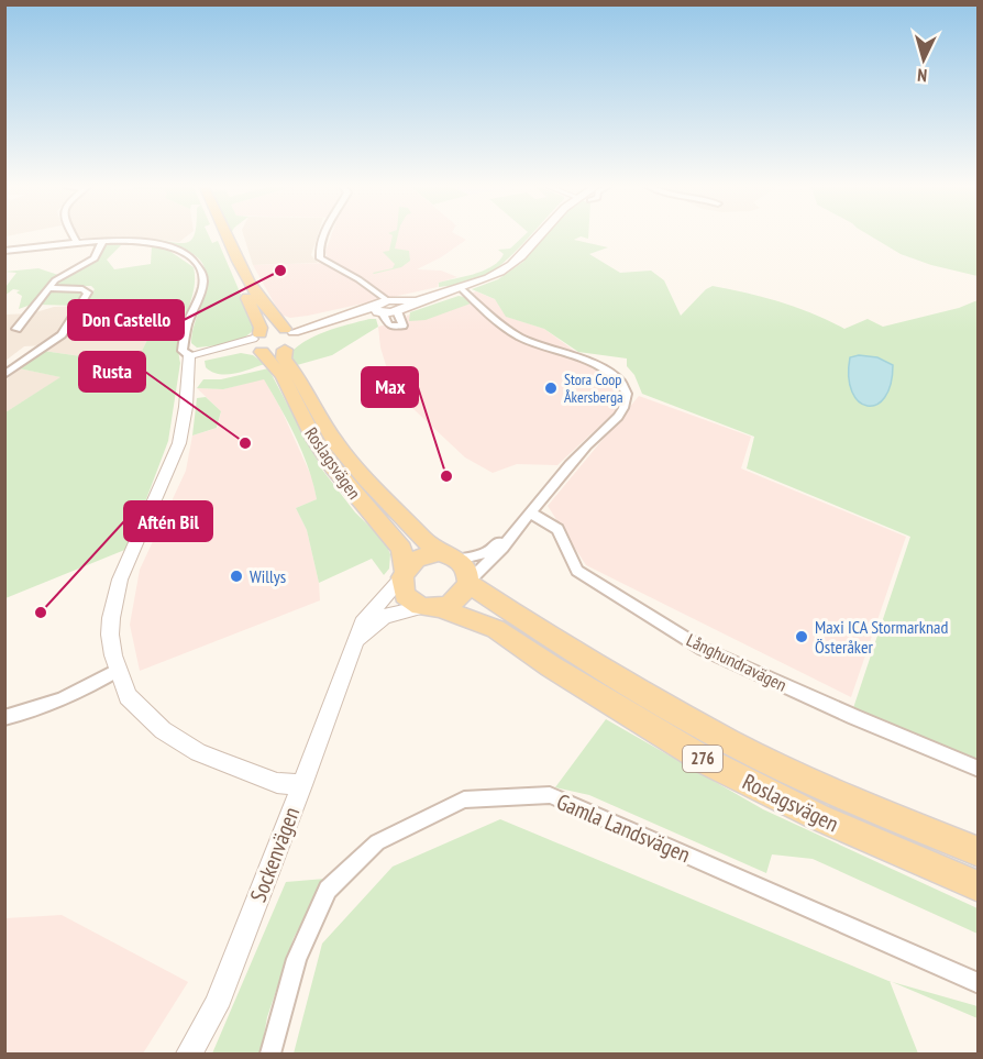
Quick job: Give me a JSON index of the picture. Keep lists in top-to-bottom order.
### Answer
{
  "streets": {
    "main road": ["Roslagsvägen", "276"],
    "street": ["Långhundravägen", "Gamla Landsvägen", "Sockenvägen"]
  },
  "crossings": [
    ["Roslagsvägen", "Sockenvägen"]
  ],
  "places": [
    "Don Castello",
    "Stora Coop Åkersberga",
    "Rusta",
    "Max",
    "Willys",
    "Aftén Bil",
    "Maxi ICA Stormarknad Österåker"
  ],
  "north": "bottom"
}
